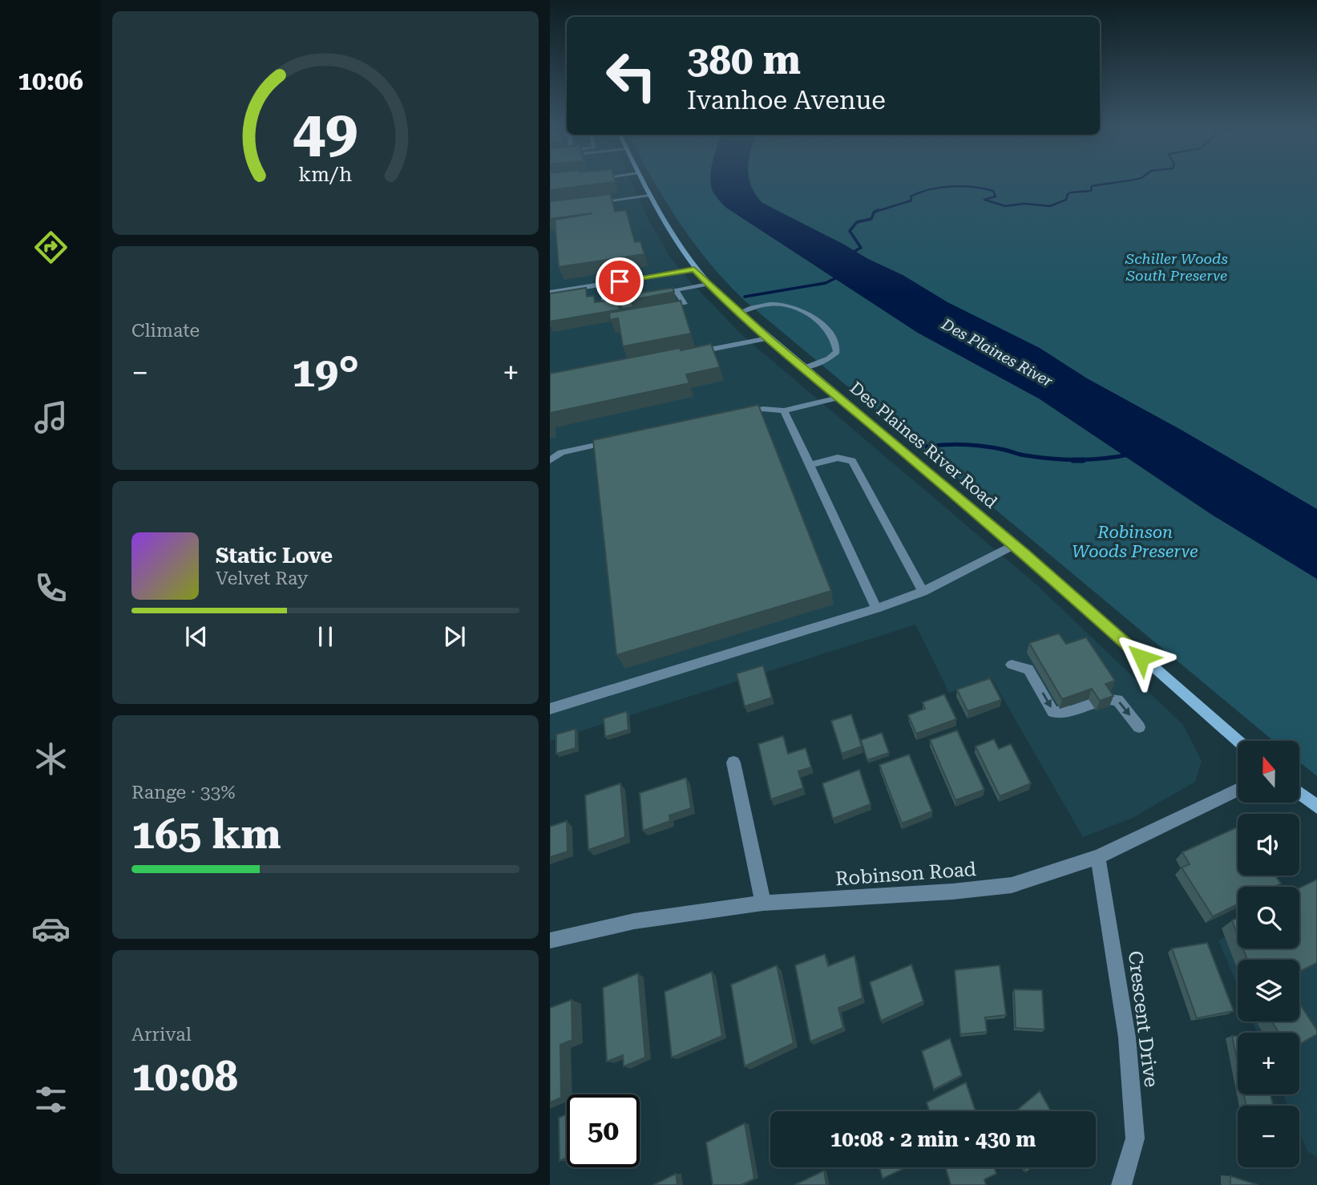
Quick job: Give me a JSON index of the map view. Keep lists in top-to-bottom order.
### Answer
{
  "streets": {
    "main road": ["Des Plaines River Road"],
    "street": ["Robinson Road", "Crescent Drive"]
  },
  "crossings": [
    ["Robinson Road", "Crescent Drive"]
  ],
  "water": ["Des Plaines River"],
  "parks": ["Schiller Woods South Preserve", "Robinson Woods Preserve"],
  "north": "top",
  "page": {
    "tabs": "10:06",
    "turn": ["380 m", "Ivanhoe Avenue"],
    "tile": [
      "Climate",
      ["Range · 33%", "165 km"],
      ["Arrival", "10:08"]
    ],
    "heat": ["−", "19°", "+"],
    "song": ["Static Love", "Velvet Ray"],
    "map_buttons": ["+", "−"],
    "limit": "50",
    "trip": "10:08 · 2 min · 430 m",
    "gauge": ["49", "km/h"]
  }
}
